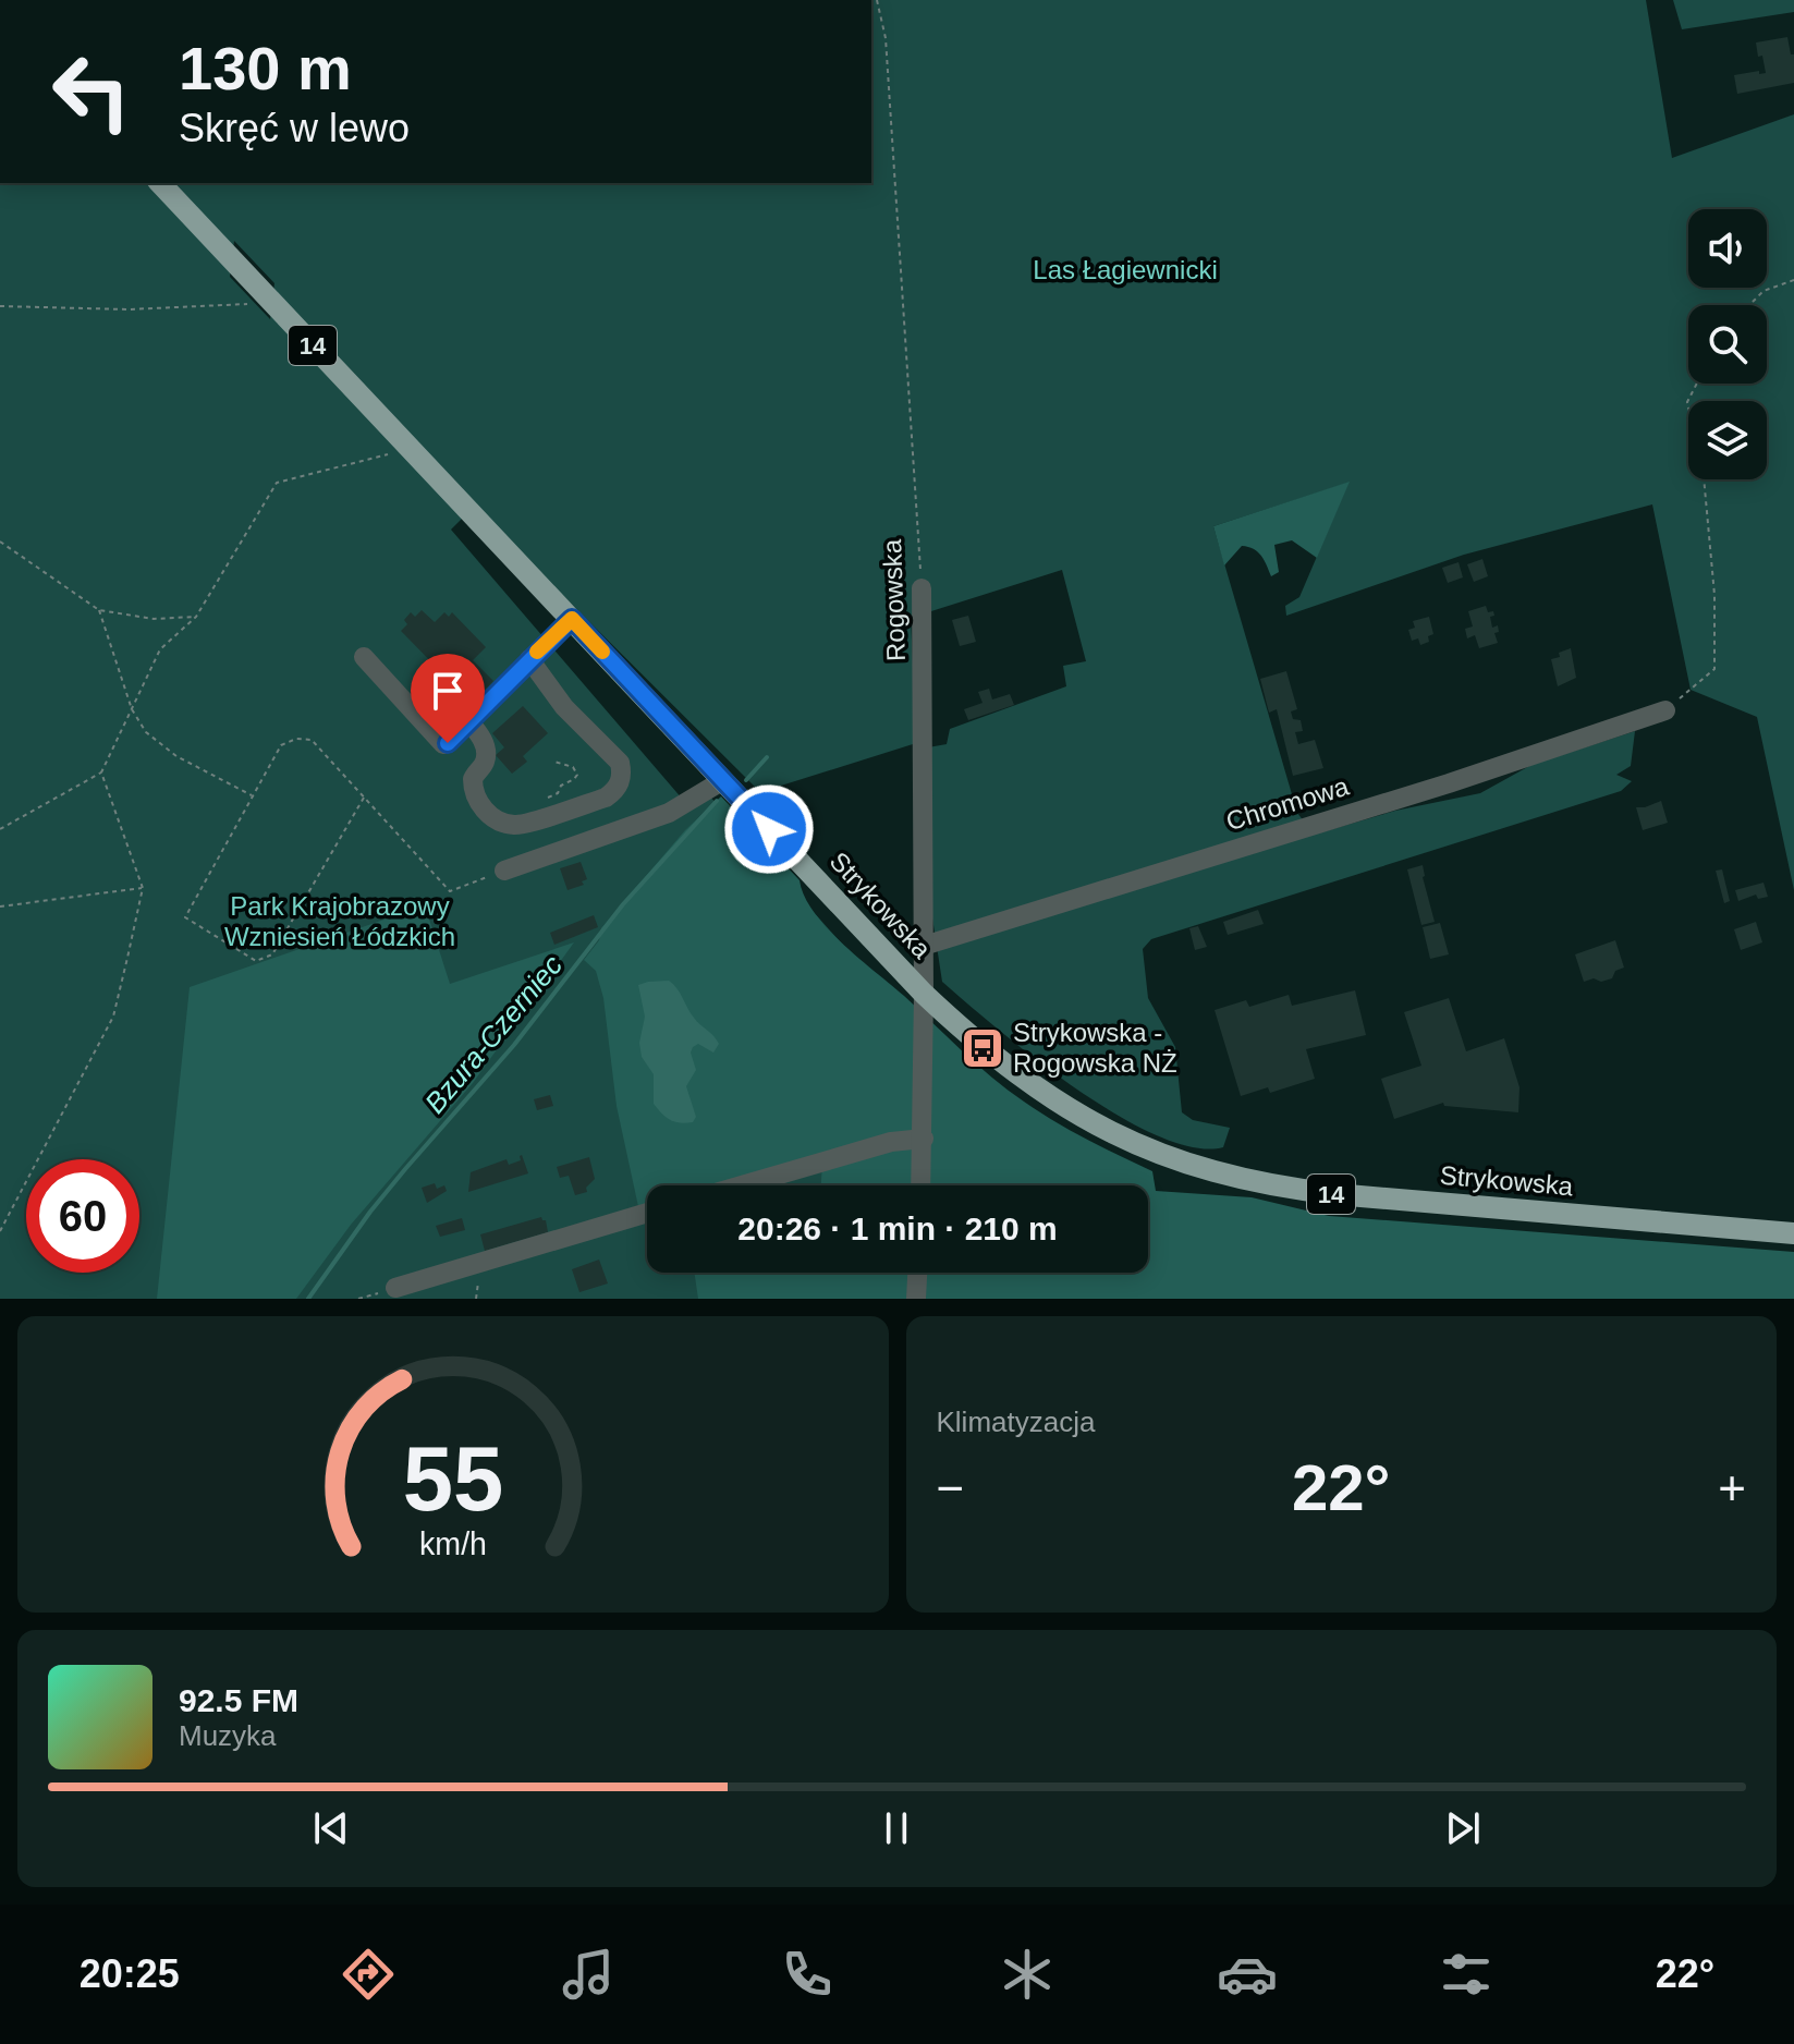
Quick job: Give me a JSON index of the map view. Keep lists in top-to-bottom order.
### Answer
{
  "streets": {
    "main road": ["14", "Strykowska"],
    "street": ["Rogowska", "Chromowa"]
  },
  "crossings": [
    ["Rogowska", "Chromowa"],
    ["Rogowska", "Strykowska"]
  ],
  "water": ["Bzura-Czerniec"],
  "parks": ["Las Łagiewnicki", "Park Krajobrazowy Wzniesień Łódzkich"],
  "places": {
    "bus stop": ["Strykowska - Rogowska NŻ"]
  },
  "page": {
    "turn": ["130 m", "Skręć w lewo"],
    "limit": "60",
    "trip": "20:26 · 1 min · 210 m",
    "tile": "Klimatyzacja",
    "heat": ["−", "22°", "+"],
    "song": ["92.5 FM", "Muzyka"],
    "tabs": ["20:25", "22°"],
    "gauge": ["55", "km/h"]
  }
}
